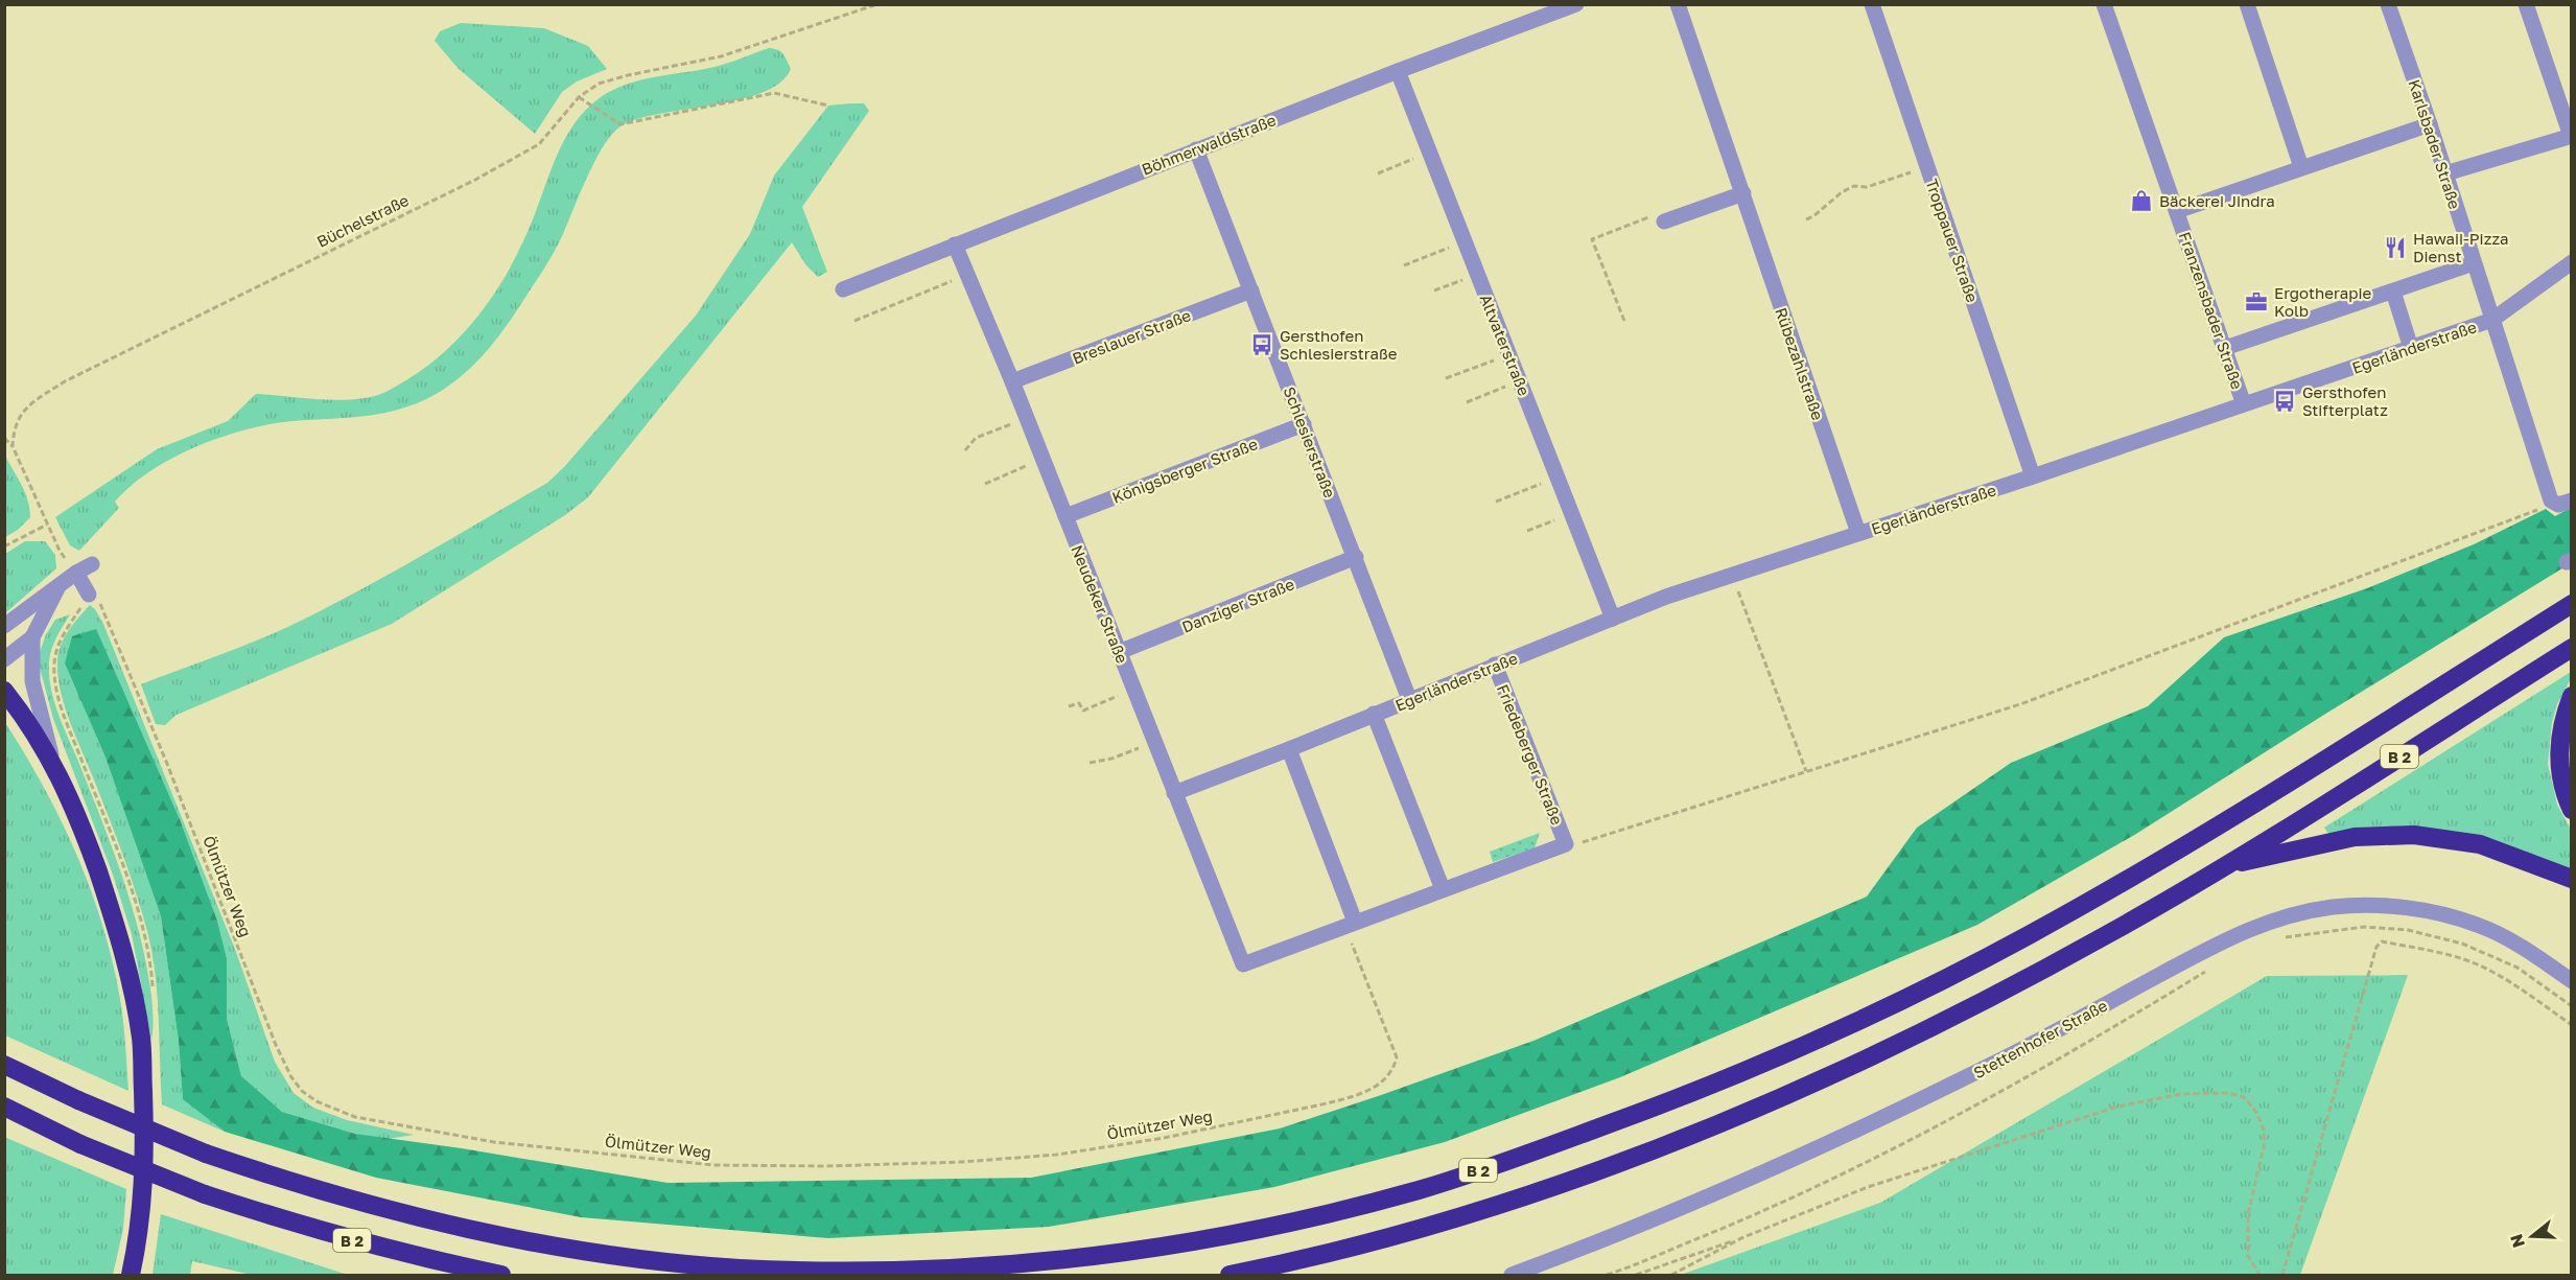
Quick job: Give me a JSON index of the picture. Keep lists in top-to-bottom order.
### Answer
{
  "streets": {
    "highway": ["B 2"],
    "street": [
      "Böhmerwaldstraße",
      "Karlsbader Straße",
      "Troppauer Straße",
      "Franzensbader Straße",
      "Breslauer Straße",
      "Altvaterstraße",
      "Egerländerstraße",
      "Rübezahlstraße",
      "Schlesierstraße",
      "Königsberger Straße",
      "Neudeker Straße",
      "Danziger Straße",
      "Friedeberger Straße",
      "Stettenhofer Straße"
    ],
    "path": ["Büchelstraße", "Ölmützer Weg"]
  },
  "crossings": [
    ["Böhmerwaldstraße", "Altvaterstraße"],
    ["Böhmerwaldstraße", "Schlesierstraße"],
    ["Böhmerwaldstraße", "Neudeker Straße"],
    ["Karlsbader Straße", "Egerländerstraße"],
    ["Troppauer Straße", "Egerländerstraße"],
    ["Franzensbader Straße", "Egerländerstraße"],
    ["Breslauer Straße", "Schlesierstraße"],
    ["Breslauer Straße", "Neudeker Straße"],
    ["Altvaterstraße", "Egerländerstraße"],
    ["Egerländerstraße", "Rübezahlstraße"],
    ["Egerländerstraße", "Schlesierstraße"],
    ["Egerländerstraße", "Neudeker Straße"],
    ["Egerländerstraße", "Friedeberger Straße"],
    ["Schlesierstraße", "Königsberger Straße"],
    ["Schlesierstraße", "Danziger Straße"],
    ["Königsberger Straße", "Neudeker Straße"],
    ["Neudeker Straße", "Danziger Straße"],
    ["Neudeker Straße", "Ölmützer Weg"]
  ],
  "places": {
    "shop": ["Bäckerei Jindra"],
    "restaurant": ["Hawaii-Pizza Dienst"],
    "office": ["Ergotherapie Kolb"],
    "bus stop": ["Gersthofen Schlesierstraße", "Gersthofen Stifterplatz"]
  },
  "north": "left"
}
